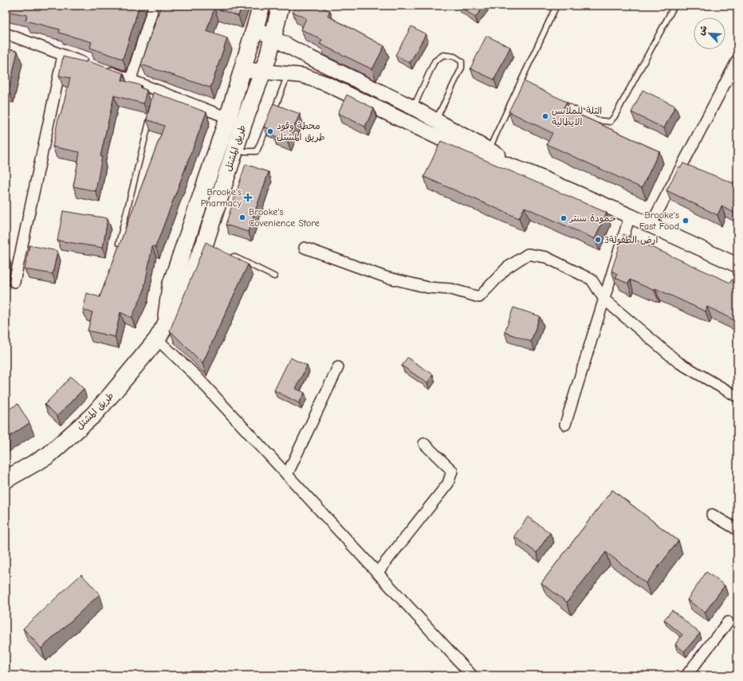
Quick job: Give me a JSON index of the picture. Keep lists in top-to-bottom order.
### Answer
{
  "streets": {
    "main road": ["طريق المشتل"]
  },
  "places": {
    "other": [
      "التلة للملابس الايطالية",
      "محطة وقود طريق المشتل",
      "Brooke's Covenience Store",
      "حمودة سنتر",
      "Brooke's Fast Food",
      "ارض الطفولة3"
    ],
    "health": ["Brooke's Pharmacy"]
  },
  "north": "top left"
}
